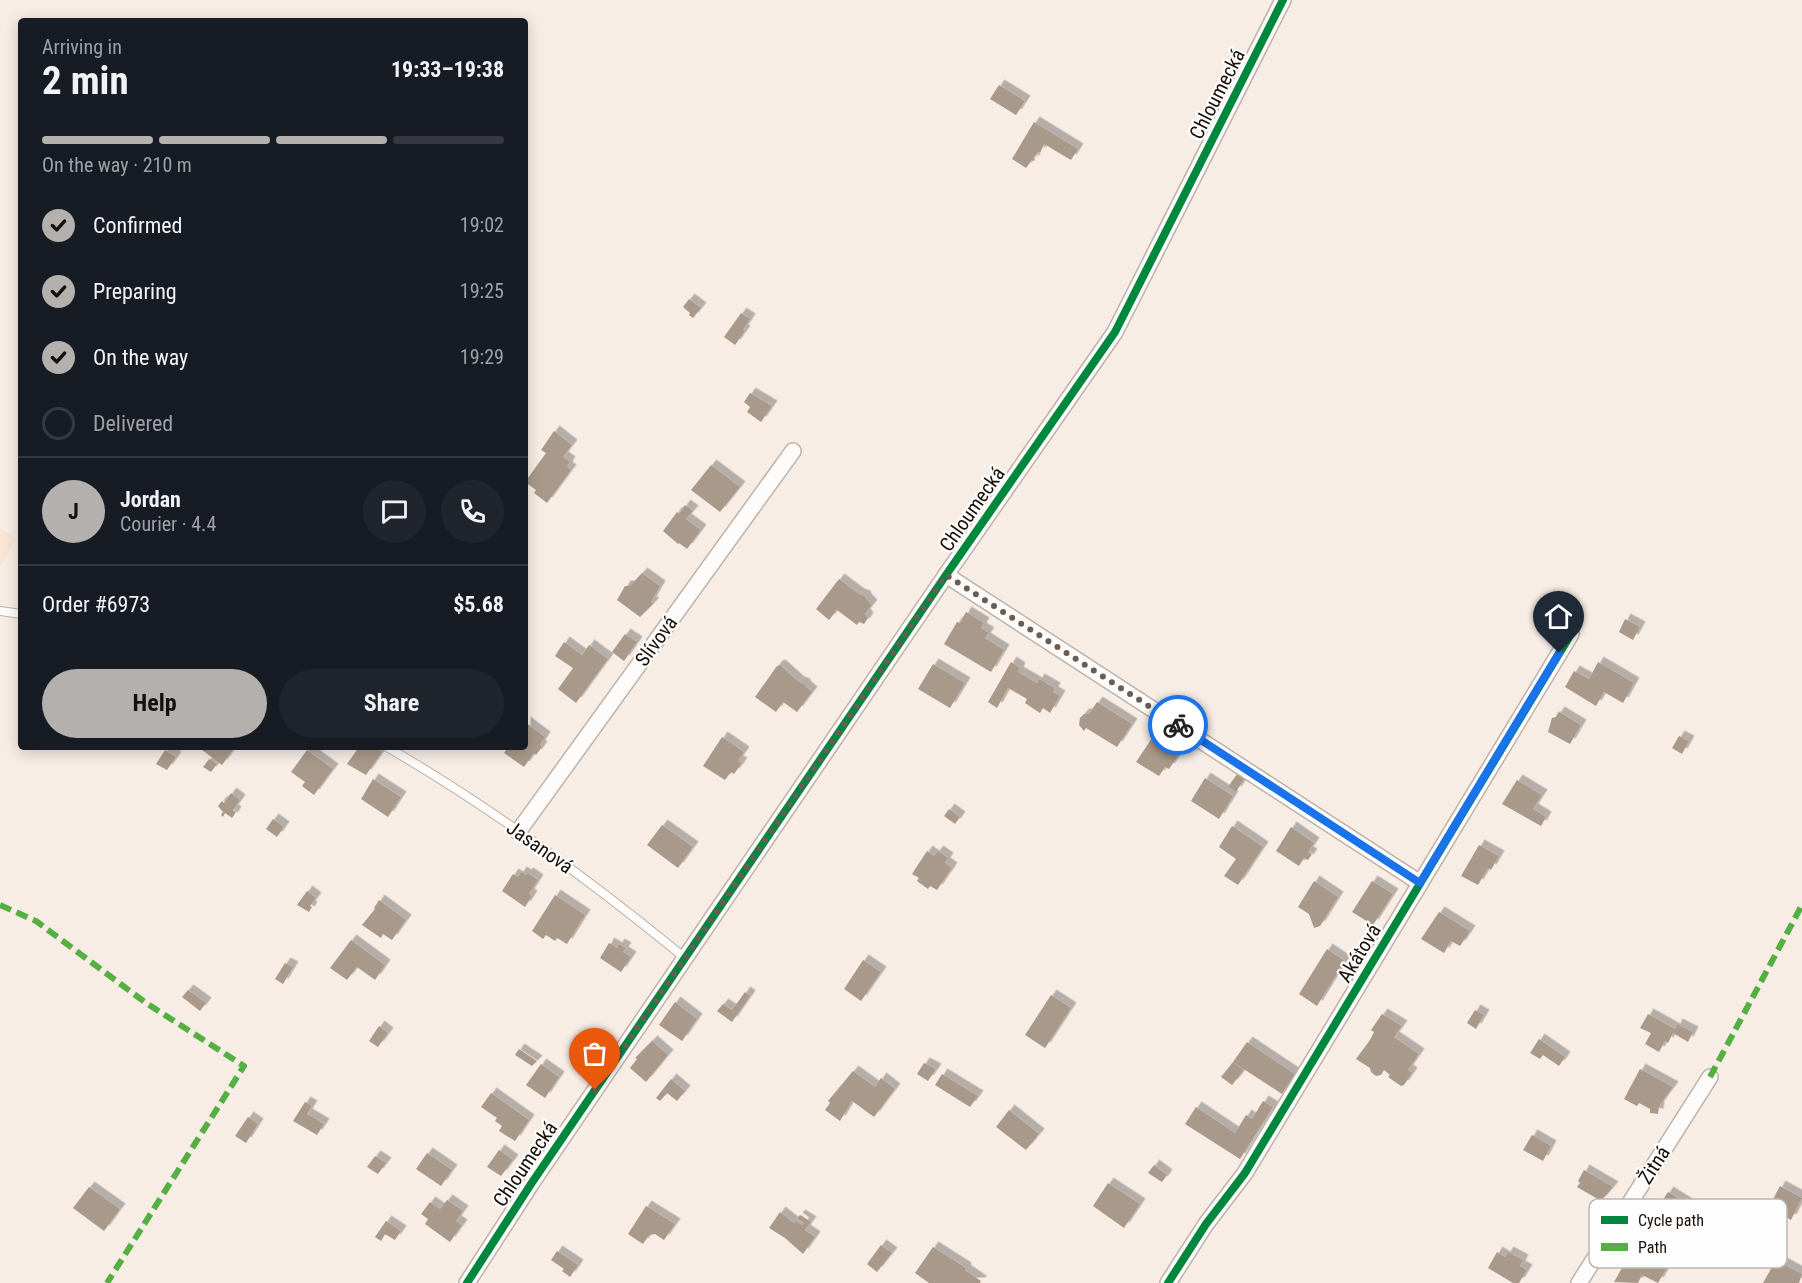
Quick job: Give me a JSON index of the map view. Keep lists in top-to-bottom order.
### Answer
{
  "streets": {
    "street": [
      "Chloumecká",
      "Slívová",
      "Akátová",
      "Žitná"
    ],
    "lane": ["Jasanová"]
  },
  "crossings": [
    ["Chloumecká", "Jasanová"],
    ["Slívová", "Jasanová"]
  ],
  "legend": ["Cycle path", "Path"],
  "page": {
    "heading": ["2 min", "Arriving in", "19:33–19:38"],
    "panel": [
      "Jordan",
      "Courier · 4.4",
      "Order #6973",
      "$5.68"
    ],
    "bar": "On the way · 210 m",
    "list": [
      ["Confirmed", "19:02"],
      ["Preparing", "19:25"],
      ["On the way", "19:29"],
      "Delivered"
    ],
    "round": "J",
    "buttons": ["Help", "Share"]
  }
}
